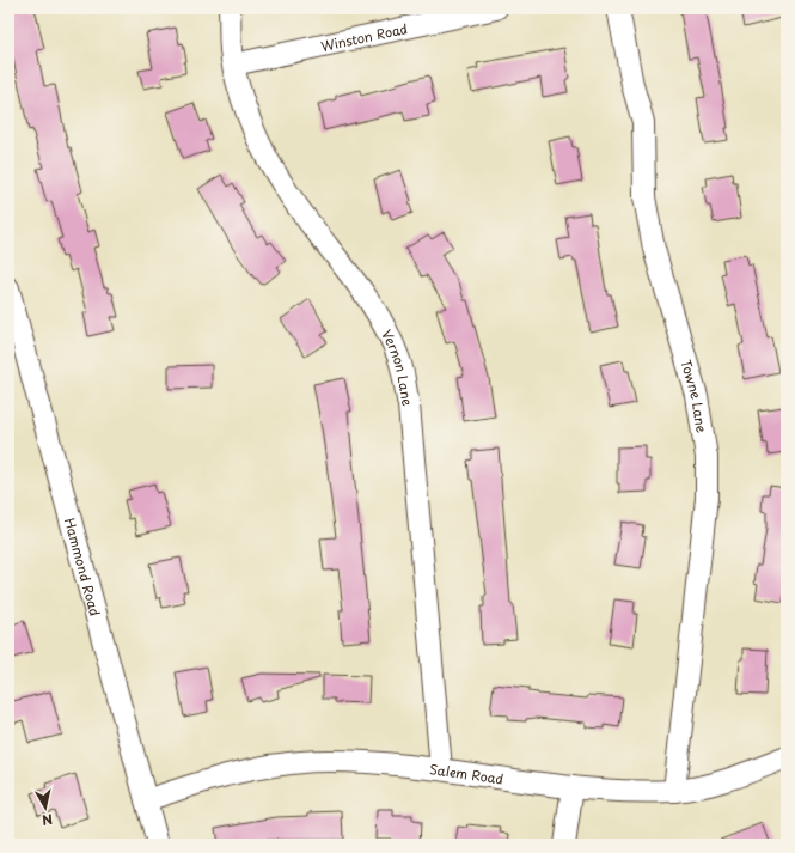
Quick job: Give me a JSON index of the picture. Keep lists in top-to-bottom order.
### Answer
{
  "streets": {
    "street": [
      "Winston Road",
      "Vernon Lane",
      "Towne Lane",
      "Hammond Road",
      "Salem Road"
    ]
  },
  "crossings": [
    ["Winston Road", "Vernon Lane"],
    ["Vernon Lane", "Salem Road"],
    ["Towne Lane", "Salem Road"],
    ["Hammond Road", "Salem Road"]
  ],
  "north": "bottom"
}
